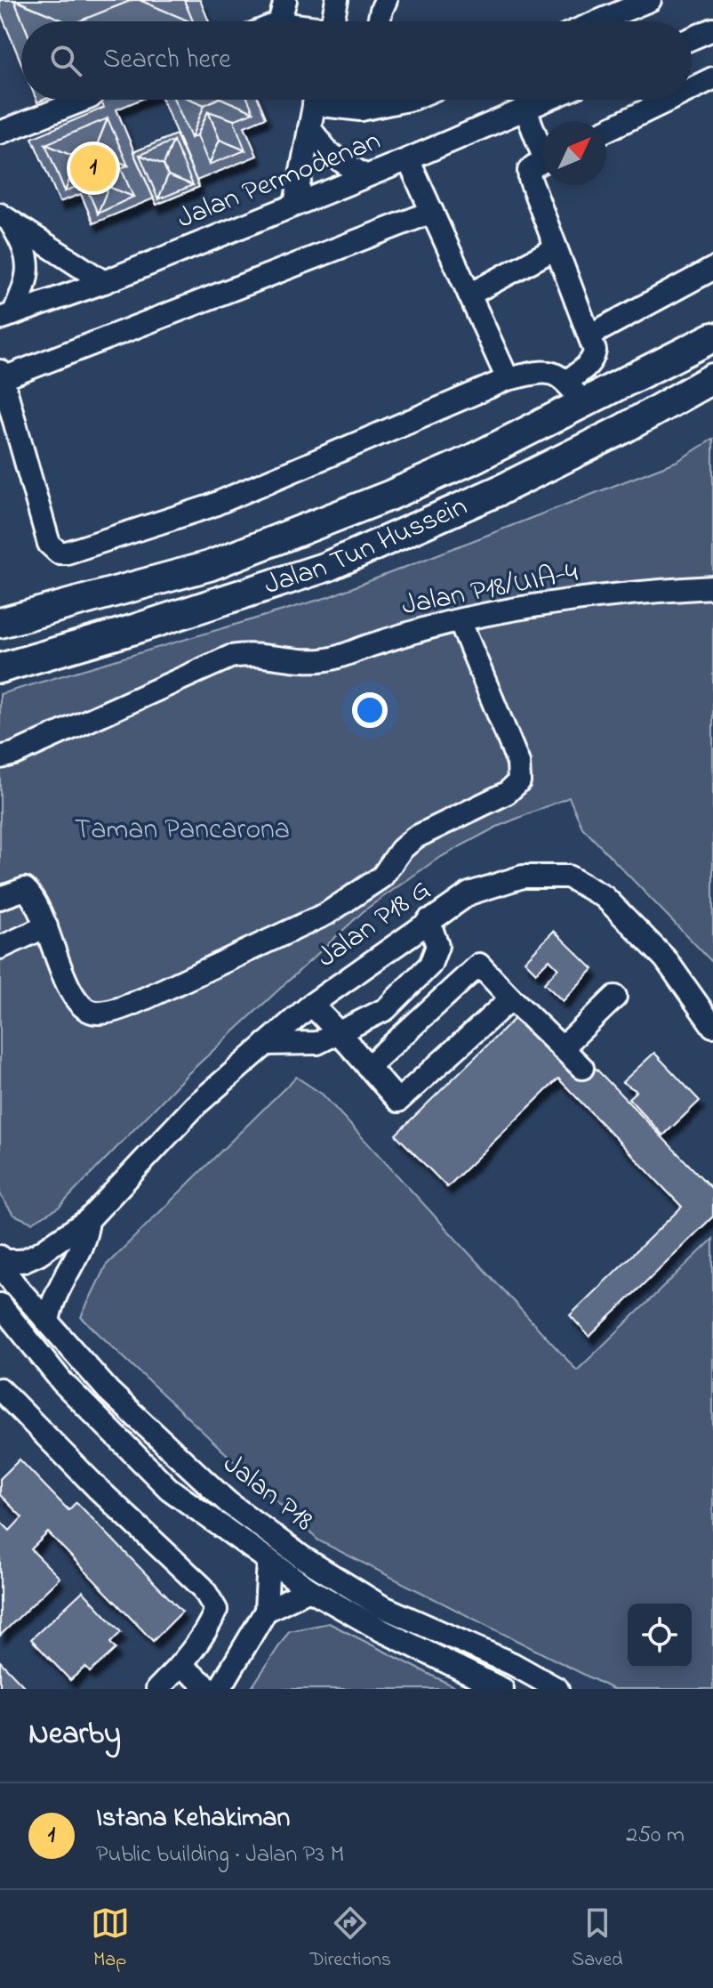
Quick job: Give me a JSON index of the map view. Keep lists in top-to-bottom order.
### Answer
{
  "streets": {
    "main road": ["Jalan Tun Hussein"],
    "street": [
      "Jalan Permodenan",
      "Jalan P18/UIA-4",
      "Jalan P18 G",
      "Jalan P18"
    ]
  },
  "crossings": [
    ["Jalan P18 G", "Jalan P18"]
  ],
  "parks": ["Taman Pancarona"],
  "north": "top right",
  "page": {
    "search": "Search here",
    "pins": "1",
    "heading": "Nearby",
    "list": [
      {
        "mark": "1",
        "name": "Istana Kehakiman",
        "note": "Public building · Jalan P3 M",
        "value": "250 m"
      }
    ],
    "nav": ["Map", "Directions", "Saved"]
  }
}
